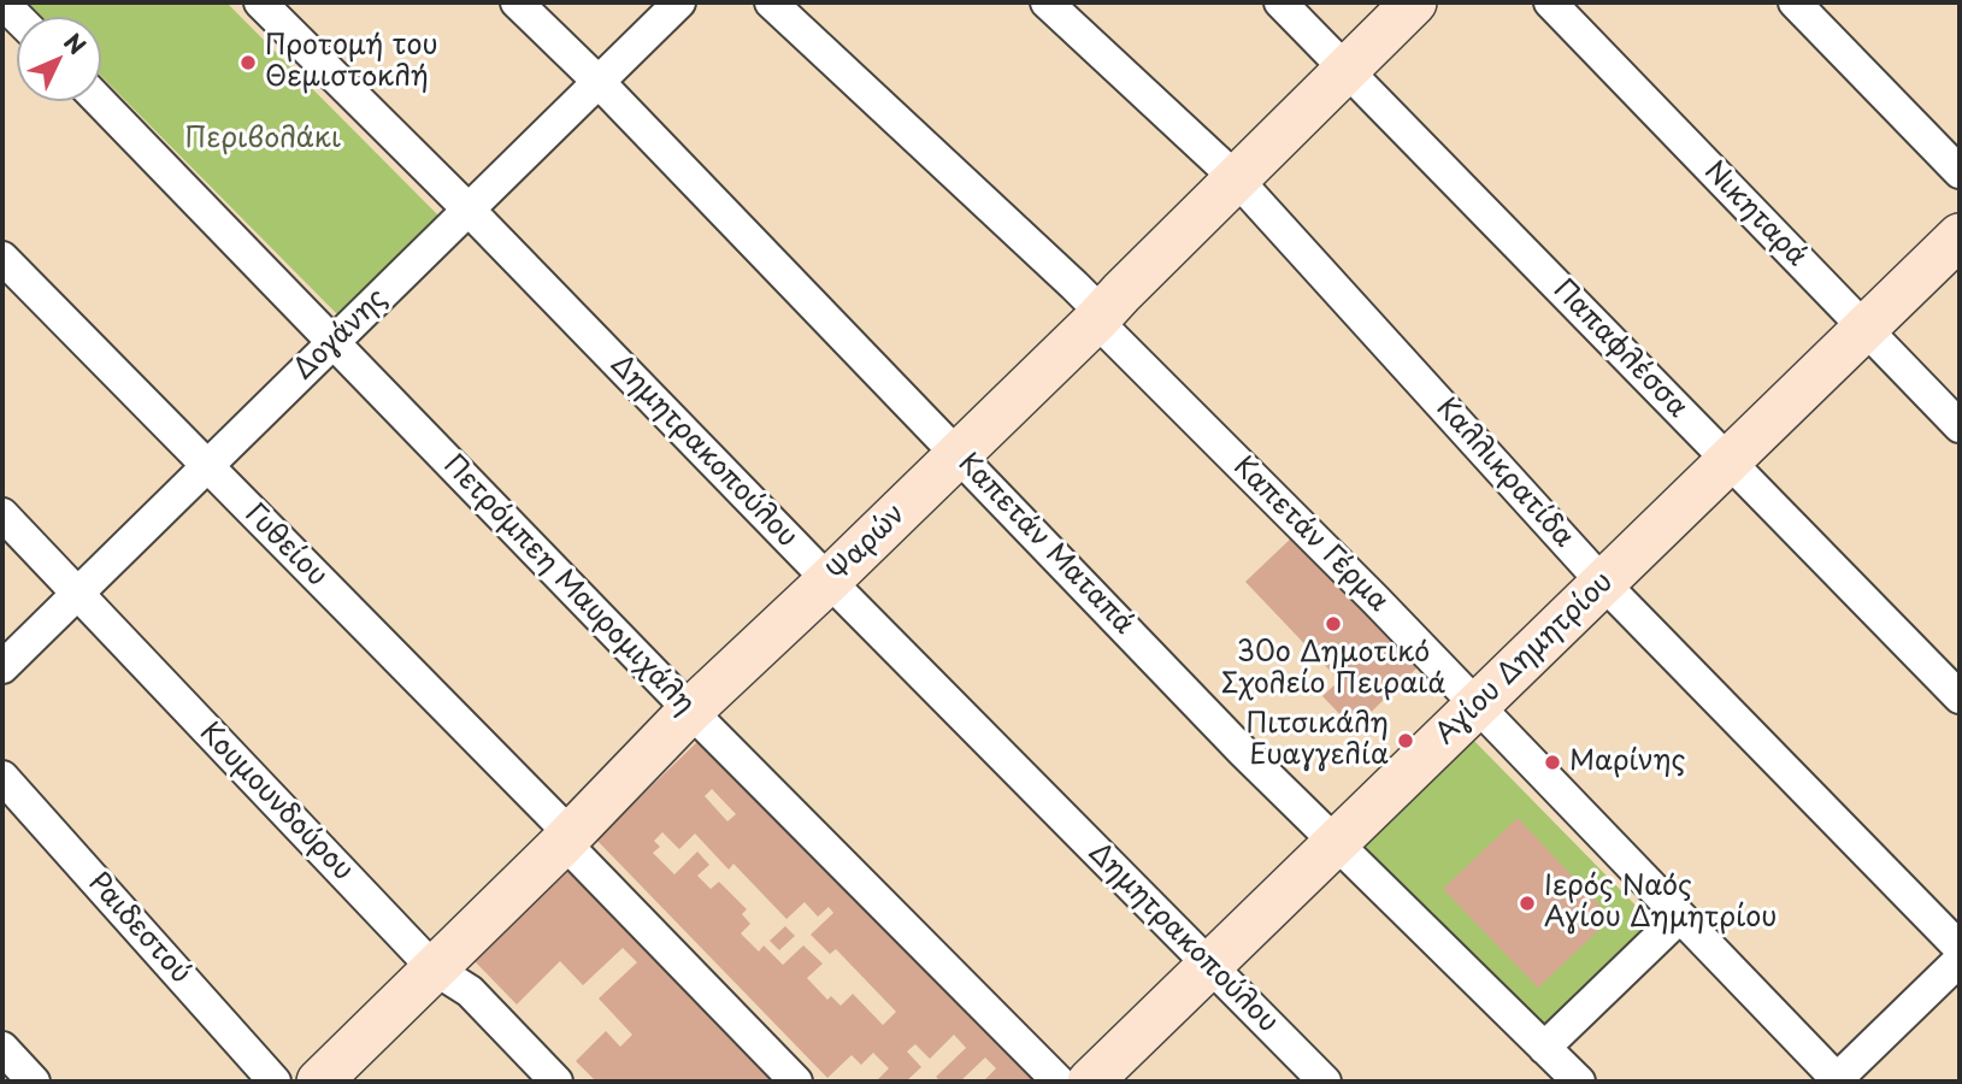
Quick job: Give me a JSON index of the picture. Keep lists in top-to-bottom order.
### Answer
{
  "streets": {
    "street": [
      "Νικηταρά",
      "Δογάνης",
      "Παπαφλέσσα",
      "Δημητρακοπούλου",
      "Καλλικρατίδα",
      "Καπετάν Γέρμα",
      "Ψαρών",
      "Καπετάν Ματαπά",
      "Γυθείου",
      "Πετρόμπεη Μαυρομιχάλη",
      "Αγίου Δημητρίου",
      "Κουμουνδούρου",
      "Ραιδεστού"
    ]
  },
  "crossings": [
    ["Νικηταρά", "Αγίου Δημητρίου"],
    ["Δογάνης", "Δημητρακοπούλου"],
    ["Δογάνης", "Καπετάν Ματαπά"],
    ["Δογάνης", "Γυθείου"],
    ["Δογάνης", "Πετρόμπεη Μαυρομιχάλη"],
    ["Δογάνης", "Κουμουνδούρου"],
    ["Παπαφλέσσα", "Ψαρών"],
    ["Παπαφλέσσα", "Αγίου Δημητρίου"],
    ["Δημητρακοπούλου", "Ψαρών"],
    ["Δημητρακοπούλου", "Αγίου Δημητρίου"],
    ["Καλλικρατίδα", "Ψαρών"],
    ["Καλλικρατίδα", "Αγίου Δημητρίου"],
    ["Καπετάν Γέρμα", "Ψαρών"],
    ["Καπετάν Γέρμα", "Αγίου Δημητρίου"],
    ["Ψαρών", "Καπετάν Ματαπά"],
    ["Ψαρών", "Γυθείου"],
    ["Ψαρών", "Πετρόμπεη Μαυρομιχάλη"],
    ["Ψαρών", "Κουμουνδούρου"],
    ["Καπετάν Ματαπά", "Αγίου Δημητρίου"]
  ],
  "parks": ["Περιβολάκι"],
  "places": [
    "Προτομή του Θεμιστοκλή",
    "30ο Δημοτικό Σχολείο Πειραιά",
    "Πιτσικάλη Ευαγγελία",
    "Μαρίνης",
    "Ιερός Ναός Αγίου Δημητρίου"
  ],
  "north": "top right"
}
